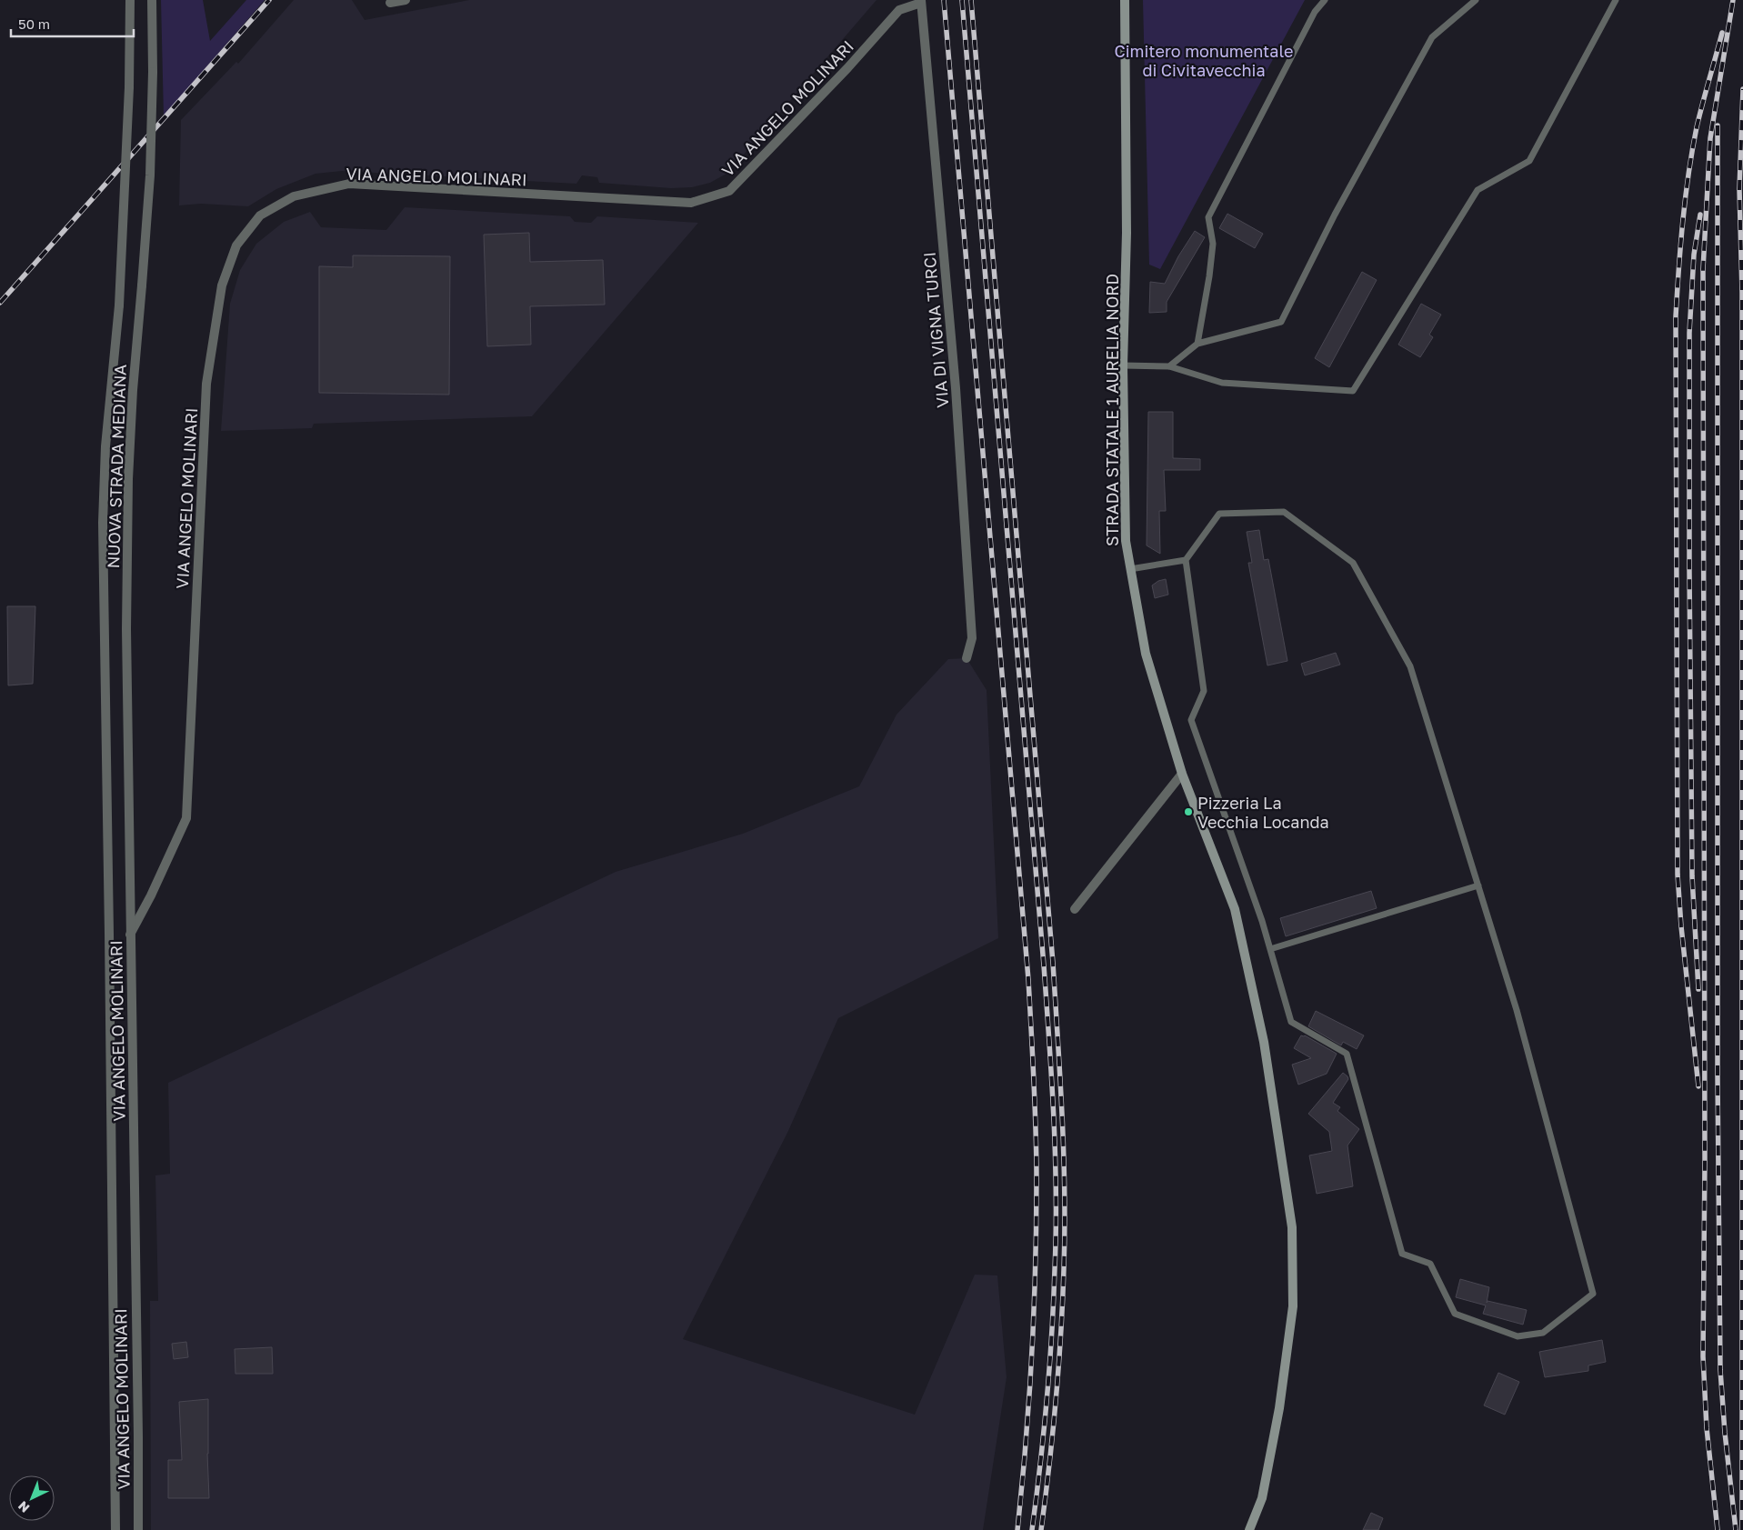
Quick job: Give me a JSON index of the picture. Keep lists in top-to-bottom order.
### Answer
{
  "streets": {
    "main road": ["STRADA STATALE 1 AURELIA NORD"],
    "street": ["VIA ANGELO MOLINARI", "VIA DI VIGNA TURCI", "NUOVA STRADA MEDIANA"]
  },
  "crossings": [
    ["VIA ANGELO MOLINARI", "VIA DI VIGNA TURCI"],
    ["VIA ANGELO MOLINARI", "NUOVA STRADA MEDIANA"]
  ],
  "parks": ["Cimitero monumentale di Civitavecchia"],
  "places": ["Pizzeria La Vecchia Locanda"],
  "scale_bar": "50 m",
  "north": "bottom left"
}
